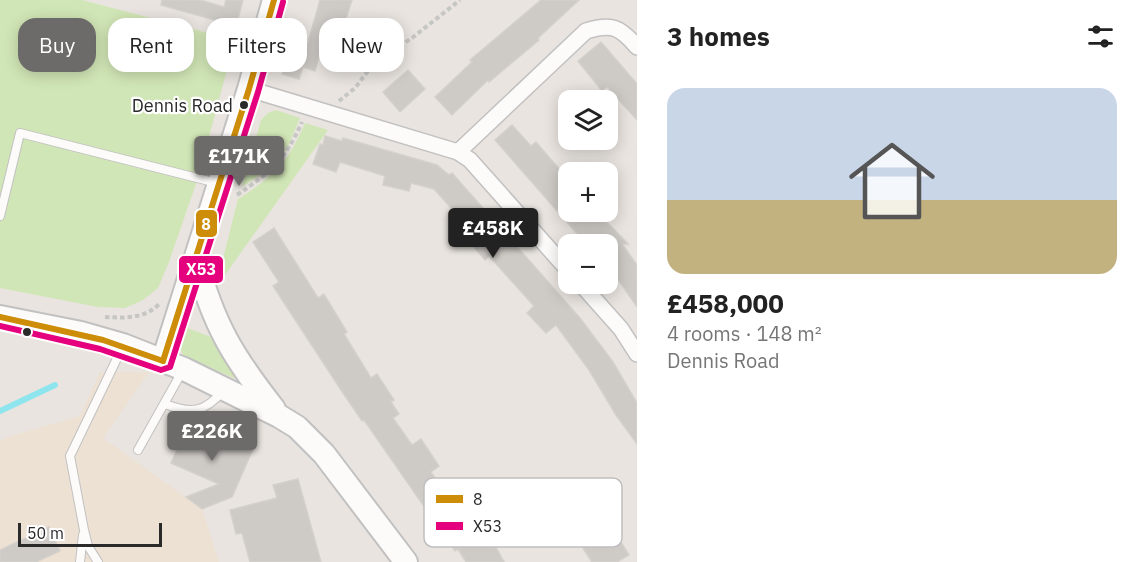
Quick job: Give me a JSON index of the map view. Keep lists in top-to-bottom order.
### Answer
{
  "places": ["Dennis Road"],
  "lines": ["transit line 8", "transit line X53"],
  "legend": ["8", "X53"],
  "scale_bar": "50 m",
  "page": {
    "heading": "3 homes",
    "chip": [
      "Buy",
      "Rent",
      "Filters",
      "New"
    ],
    "list": [
      {
        "name": "£458,000",
        "note": "4 rooms · 148 m² · Dennis Road"
      }
    ],
    "map_buttons": ["+", "−"],
    "price": ["£171K", "£458K", "£226K"],
    "scale": "50 m"
  }
}
